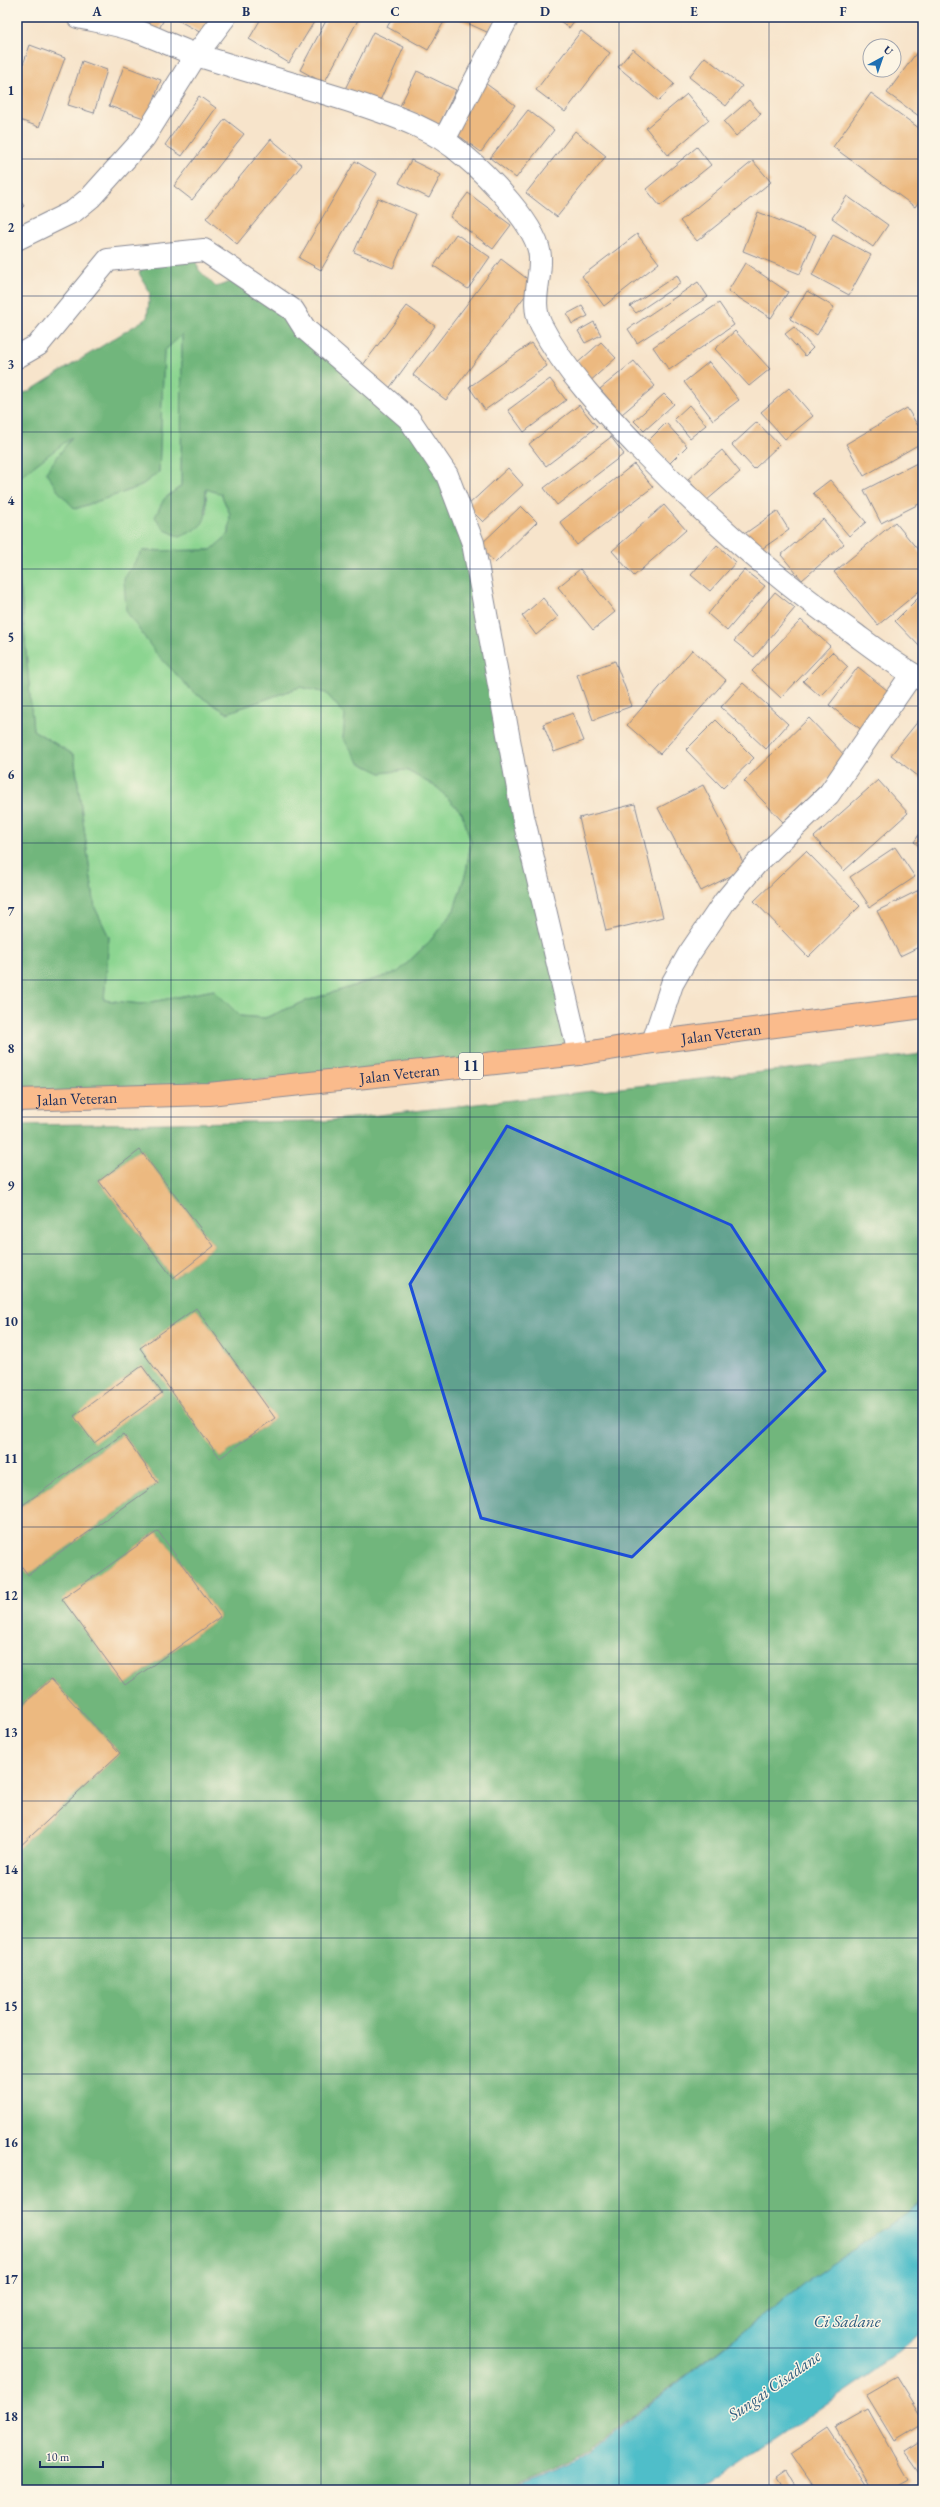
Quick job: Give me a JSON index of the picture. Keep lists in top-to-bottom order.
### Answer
{
  "streets": {
    "main road": ["Jalan Veteran", "11"]
  },
  "water": ["Ci Sadane", "Sungai Cisadane"],
  "scale_bar": "10 m",
  "north": "top right",
  "grid": {
    "columns": [
      "A",
      "B",
      "C",
      "D",
      "E",
      "F"
    ],
    "rows": [
      "1",
      "2",
      "3",
      "4",
      "5",
      "6",
      "7",
      "8",
      "9",
      "10",
      "11",
      "12",
      "13",
      "14",
      "15",
      "16",
      "17",
      "18"
    ]
  }
}
